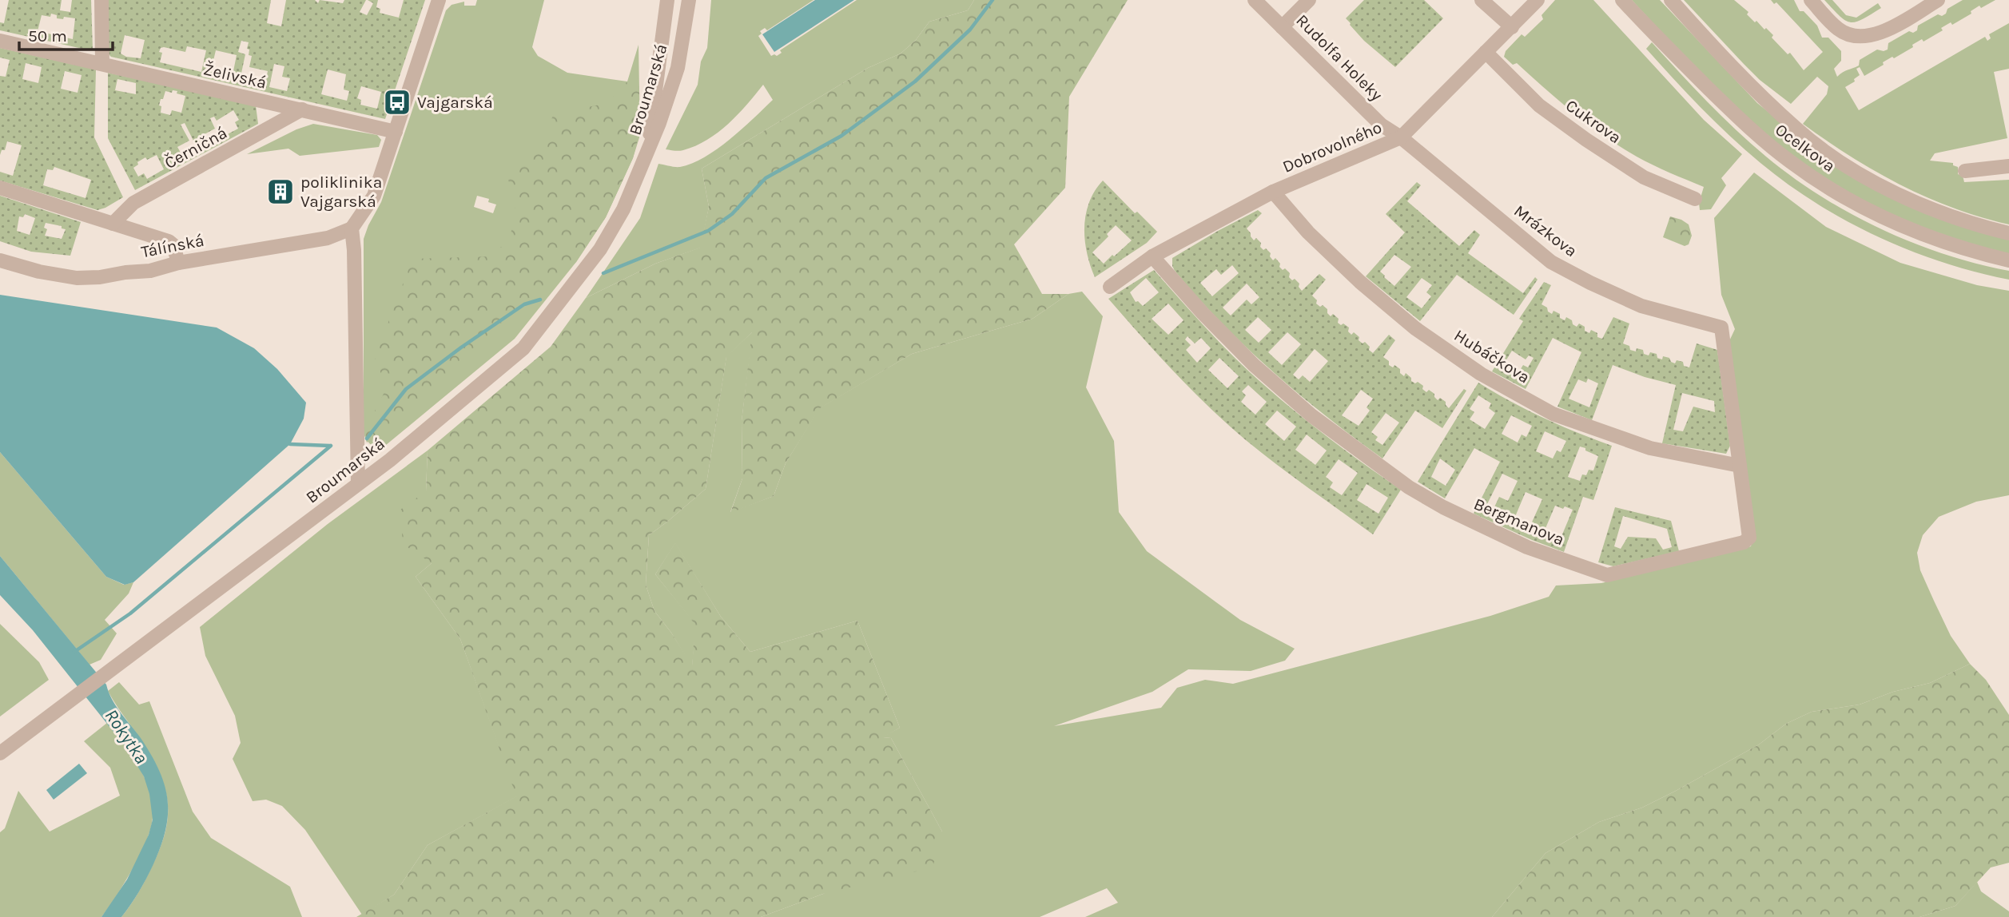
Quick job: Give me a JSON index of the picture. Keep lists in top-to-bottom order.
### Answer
{
  "streets": {
    "street": [
      "Rudolfa Holeky",
      "Želivská",
      "Broumarská",
      "Cukrova",
      "Dobrovolného",
      "Černičná",
      "Ocelkova",
      "Mrázkova",
      "Tálínská",
      "Hubáčkova",
      "Bergmanova"
    ]
  },
  "crossings": [
    ["Rudolfa Holeky", "Dobrovolného"],
    ["Rudolfa Holeky", "Mrázkova"],
    ["Želivská", "Černičná"],
    ["Cukrova", "Dobrovolného"],
    ["Dobrovolného", "Mrázkova"],
    ["Dobrovolného", "Hubáčkova"],
    ["Dobrovolného", "Bergmanova"],
    ["Mrázkova", "Bergmanova"],
    ["Hubáčkova", "Bergmanova"]
  ],
  "water": ["Rokytka"],
  "places": {
    "bus stop": ["Vajgarská"],
    "building": ["poliklinika Vajgarská"]
  },
  "scale_bar": "50 m"
}
